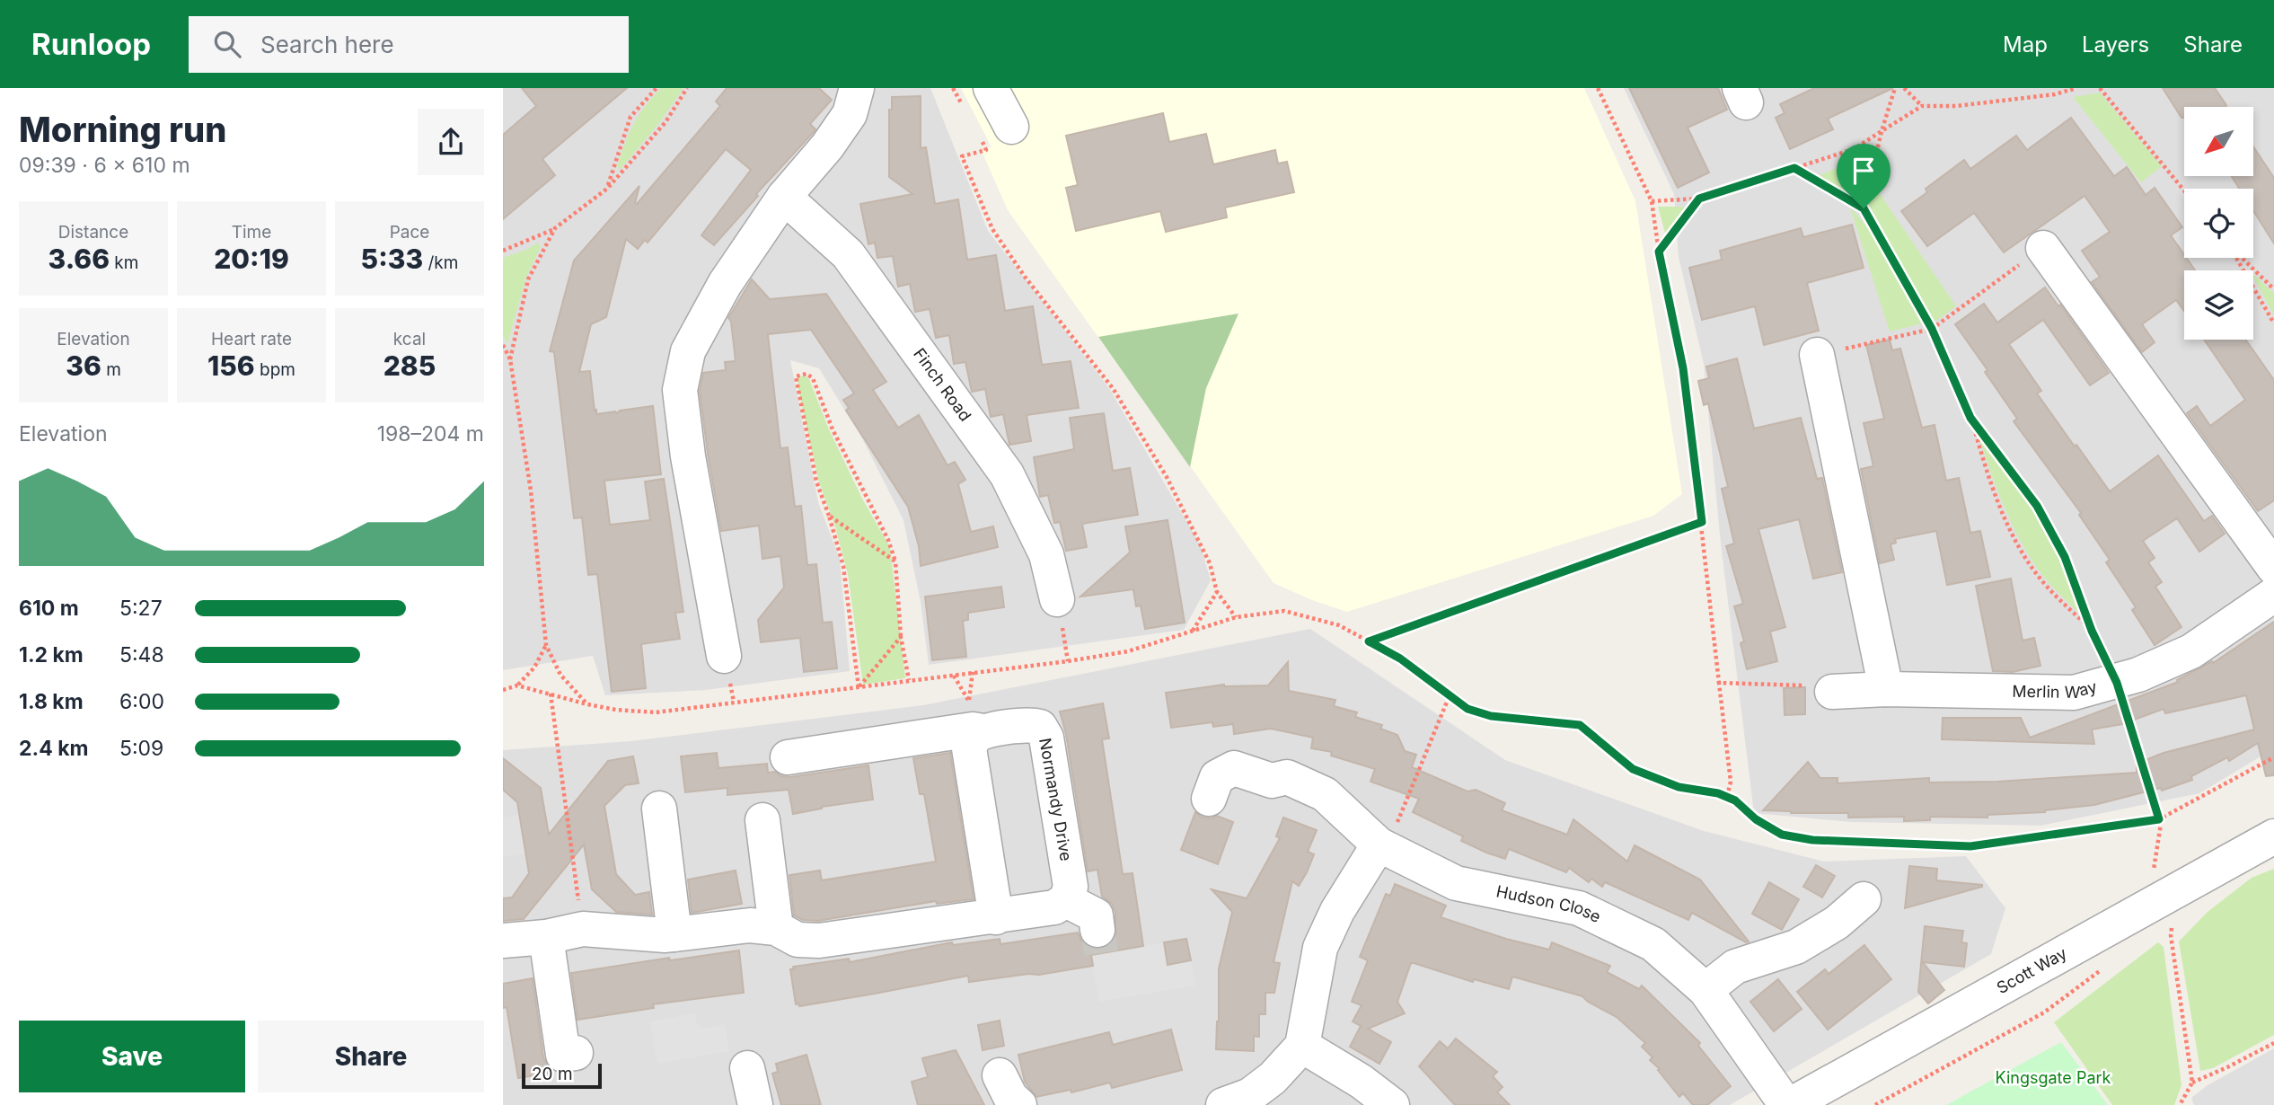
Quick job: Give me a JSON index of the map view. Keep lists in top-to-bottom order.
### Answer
{
  "streets": {
    "street": [
      "Finch Road",
      "Merlin Way",
      "Normandy Drive",
      "Hudson Close",
      "Scott Way"
    ]
  },
  "crossings": [
    ["Hudson Close", "Scott Way"]
  ],
  "parks": ["Kingsgate Park"],
  "scale_bar": "20 m",
  "north": "bottom left",
  "page": {
    "header": "Runloop",
    "search": "Search here",
    "nav": ["Map", "Layers", "Share"],
    "heading": ["Morning run", "09:39 · 6 × 610 m"],
    "stats": [
      ["Distance", "3.66 km"],
      ["Time", "20:19"],
      ["Pace", "5:33 /km"],
      ["Elevation", "36 m"],
      ["Heart rate", "156 bpm"],
      ["kcal", "285"]
    ],
    "chart": ["Elevation", "198–204 m"],
    "list": [
      {
        "name": "610 m",
        "note": "5:27"
      },
      {
        "name": "1.2 km",
        "note": "5:48"
      },
      {
        "name": "1.8 km",
        "note": "6:00"
      },
      {
        "name": "2.4 km",
        "note": "5:09"
      }
    ],
    "buttons": ["Save", "Share"],
    "scale": "20 m"
  }
}
